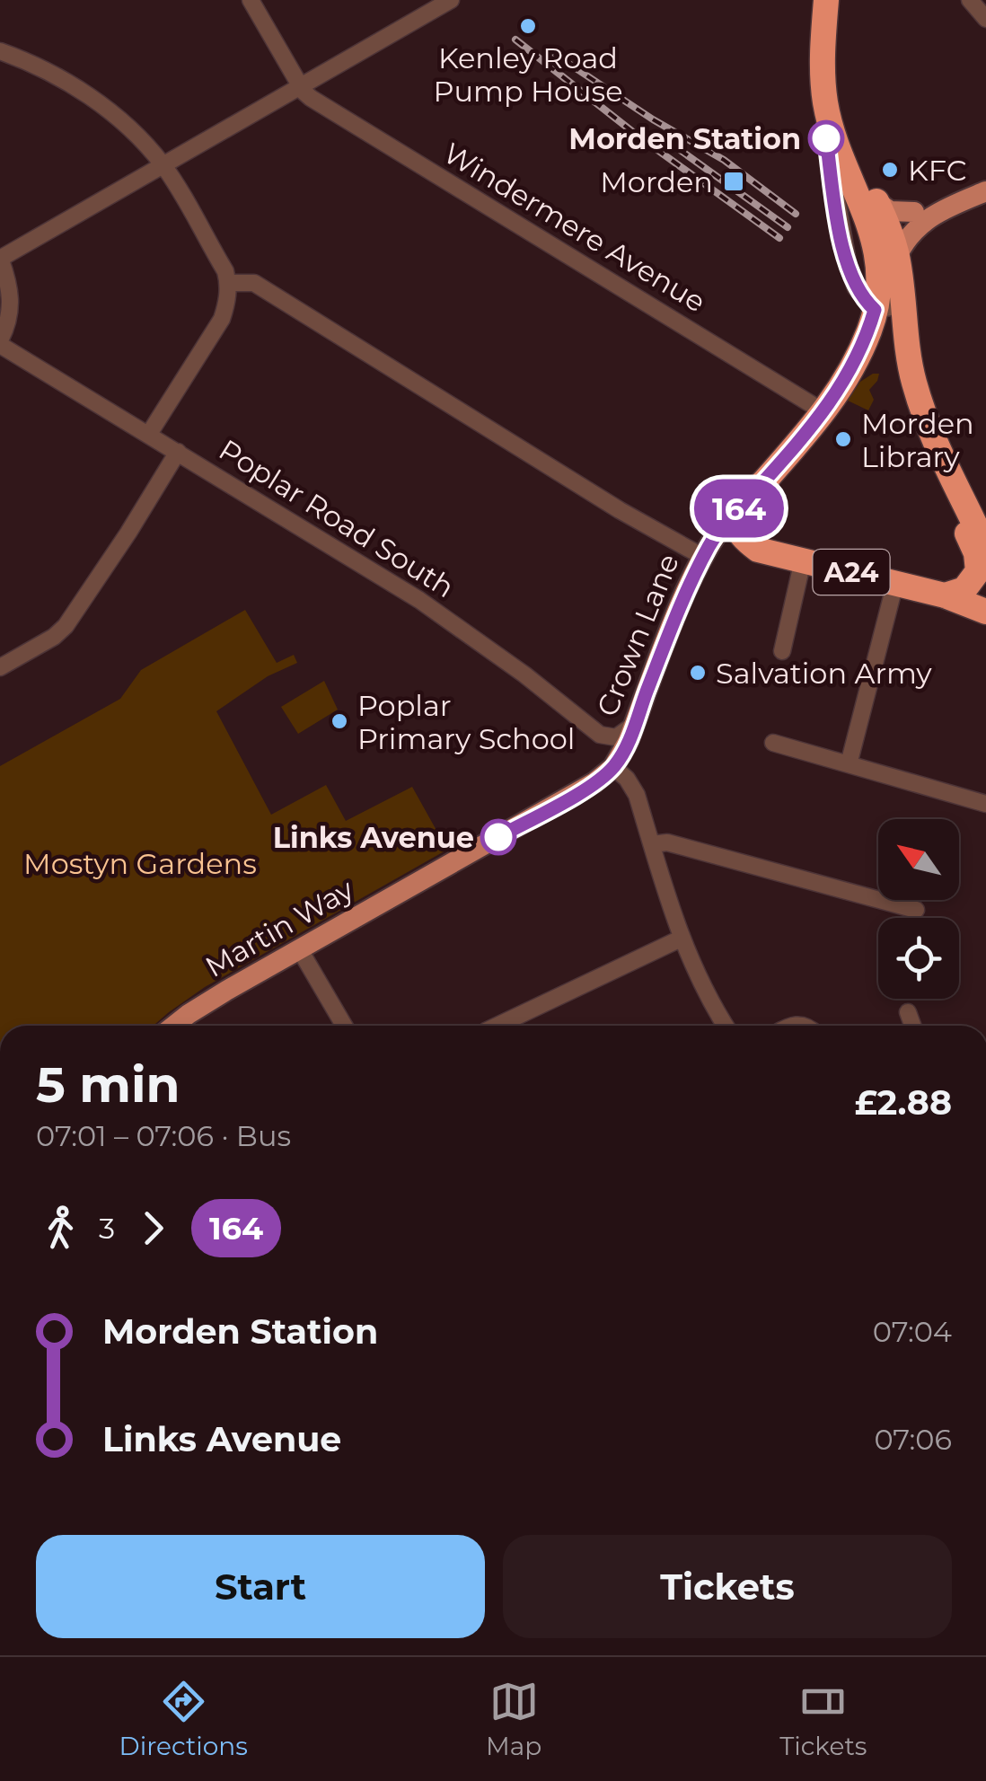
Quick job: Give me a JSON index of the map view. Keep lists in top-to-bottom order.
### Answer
{
  "streets": {
    "highway": ["A24", "Crown Lane"],
    "main road": ["Martin Way"],
    "street": ["Windermere Avenue", "Poplar Road South"]
  },
  "crossings": [
    ["Windermere Avenue", "Crown Lane"],
    ["Poplar Road South", "Crown Lane"],
    ["Crown Lane", "Martin Way"]
  ],
  "parks": ["Mostyn Gardens"],
  "places": {
    "other": [
      "Kenley Road Pump House",
      "Morden Station",
      "KFC",
      "Morden Library",
      "Salvation Army",
      "Poplar Primary School",
      "Links Avenue"
    ],
    "transit": ["Morden"]
  },
  "lines": ["bus line 164"],
  "north": "top left",
  "page": {
    "on_map": "164",
    "heading": ["5 min", "07:01 – 07:06 · Bus", "£2.88"],
    "legs": ["3", "164"],
    "list": [
      {
        "name": "Morden Station",
        "value": "07:04"
      },
      {
        "name": "Links Avenue",
        "value": "07:06"
      }
    ],
    "buttons": ["Start", "Tickets"],
    "tabs": ["Directions", "Map", "Tickets"]
  }
}
